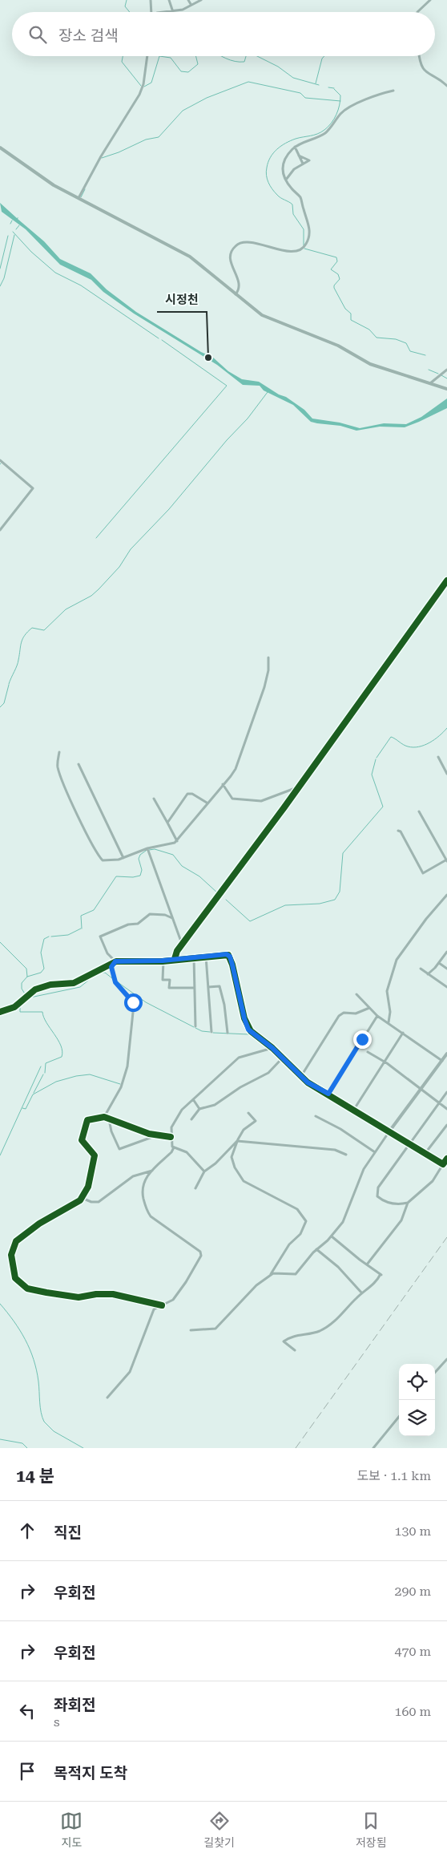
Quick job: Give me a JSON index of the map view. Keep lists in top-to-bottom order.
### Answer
{
  "places": ["시정천"],
  "page": {
    "search": "장소 검색",
    "heading": ["14 분", "도보 · 1.1 km"],
    "list": [
      ["직진", "130 m"],
      ["우회전", "290 m"],
      ["우회전", "470 m"],
      ["좌회전", "s", "160 m"],
      "목적지 도착"
    ],
    "nav": ["지도", "길찾기", "저장됨"]
  }
}
